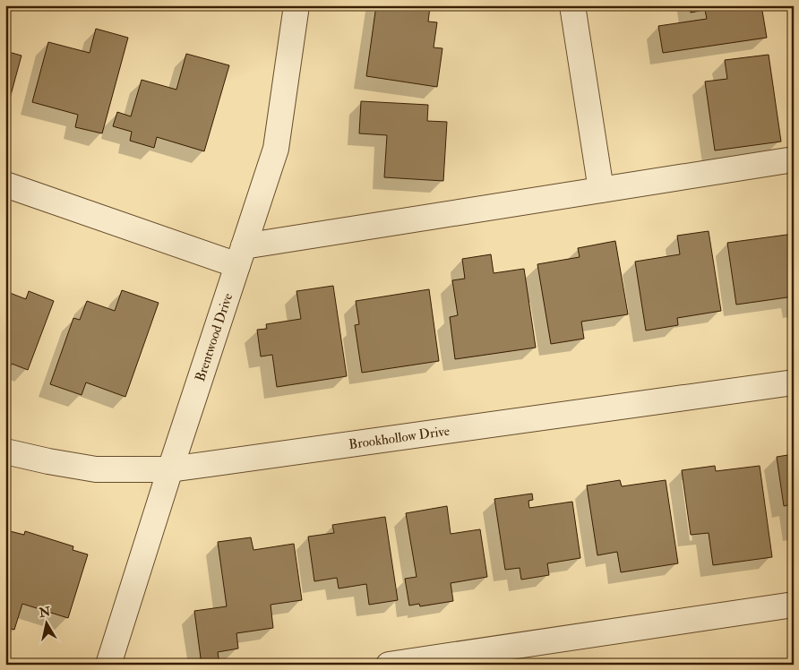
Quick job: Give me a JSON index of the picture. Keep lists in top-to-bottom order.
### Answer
{
  "streets": {
    "street": ["Brentwood Drive", "Brookhollow Drive"]
  },
  "crossings": [
    ["Brentwood Drive", "Brookhollow Drive"]
  ],
  "north": "top"
}
